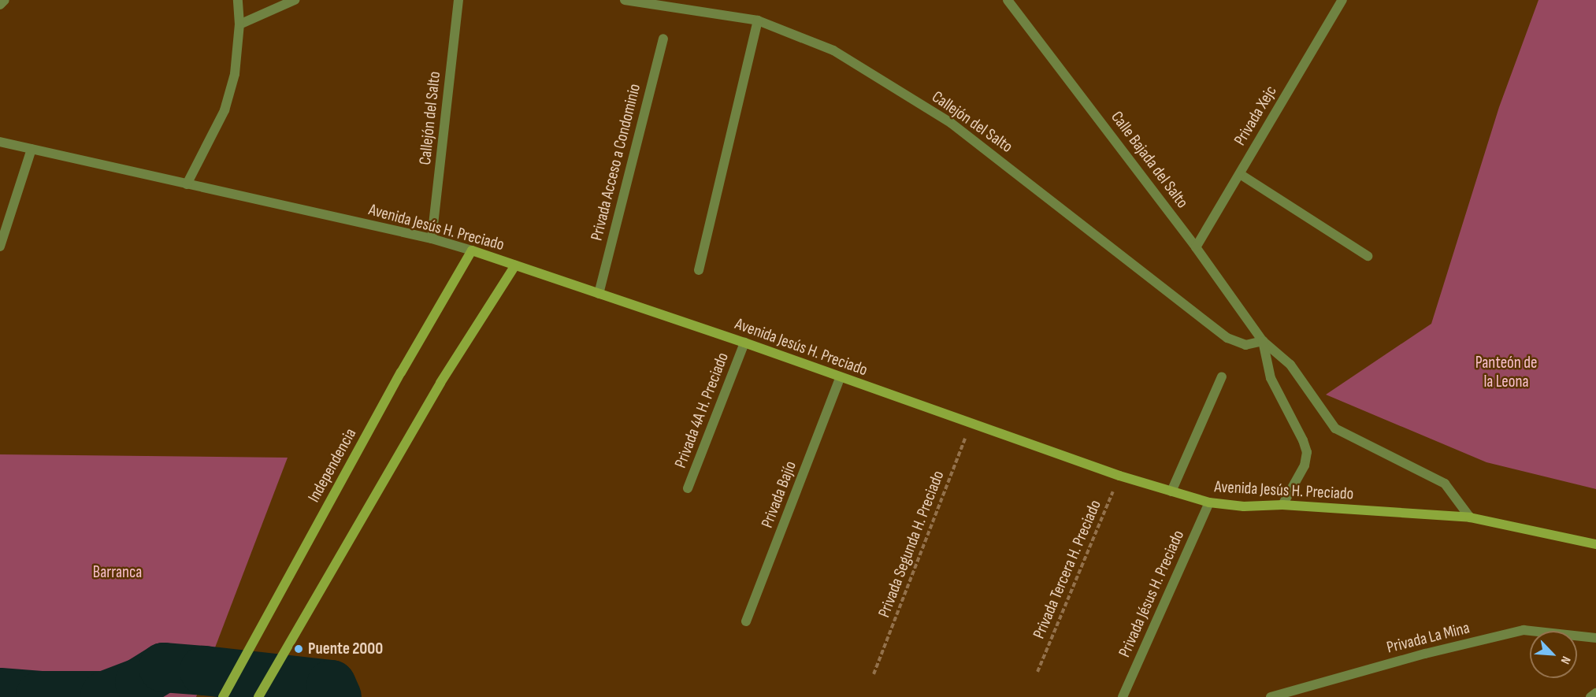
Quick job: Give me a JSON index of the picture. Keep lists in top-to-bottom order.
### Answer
{
  "streets": {
    "street": [
      "Privada Xejc",
      "Callejón del Salto",
      "Calle Bajada del Salto",
      "Privada Acceso a Condominio",
      "Avenida Jesús H. Preciado",
      "Privada 4A H. Preciado",
      "Independencia",
      "Privada Bajío",
      "Privada Jésus H. Preciado",
      "Privada La Mina"
    ],
    "path": ["Privada Segunda H. Preciado", "Privada Tercera H. Preciado"]
  },
  "crossings": [
    ["Privada Xejc", "Calle Bajada del Salto"],
    ["Callejón del Salto", "Calle Bajada del Salto"],
    ["Callejón del Salto", "Avenida Jesús H. Preciado"],
    ["Calle Bajada del Salto", "Avenida Jesús H. Preciado"],
    ["Privada Acceso a Condominio", "Avenida Jesús H. Preciado"],
    ["Avenida Jesús H. Preciado", "Privada 4A H. Preciado"],
    ["Avenida Jesús H. Preciado", "Independencia"],
    ["Avenida Jesús H. Preciado", "Privada Bajío"],
    ["Avenida Jesús H. Preciado", "Privada Segunda H. Preciado"],
    ["Avenida Jesús H. Preciado", "Privada Tercera H. Preciado"],
    ["Avenida Jesús H. Preciado", "Privada Jésus H. Preciado"]
  ],
  "parks": ["Panteón de la Leona", "Barranca"],
  "places": ["Puente 2000"],
  "north": "bottom right"
}
